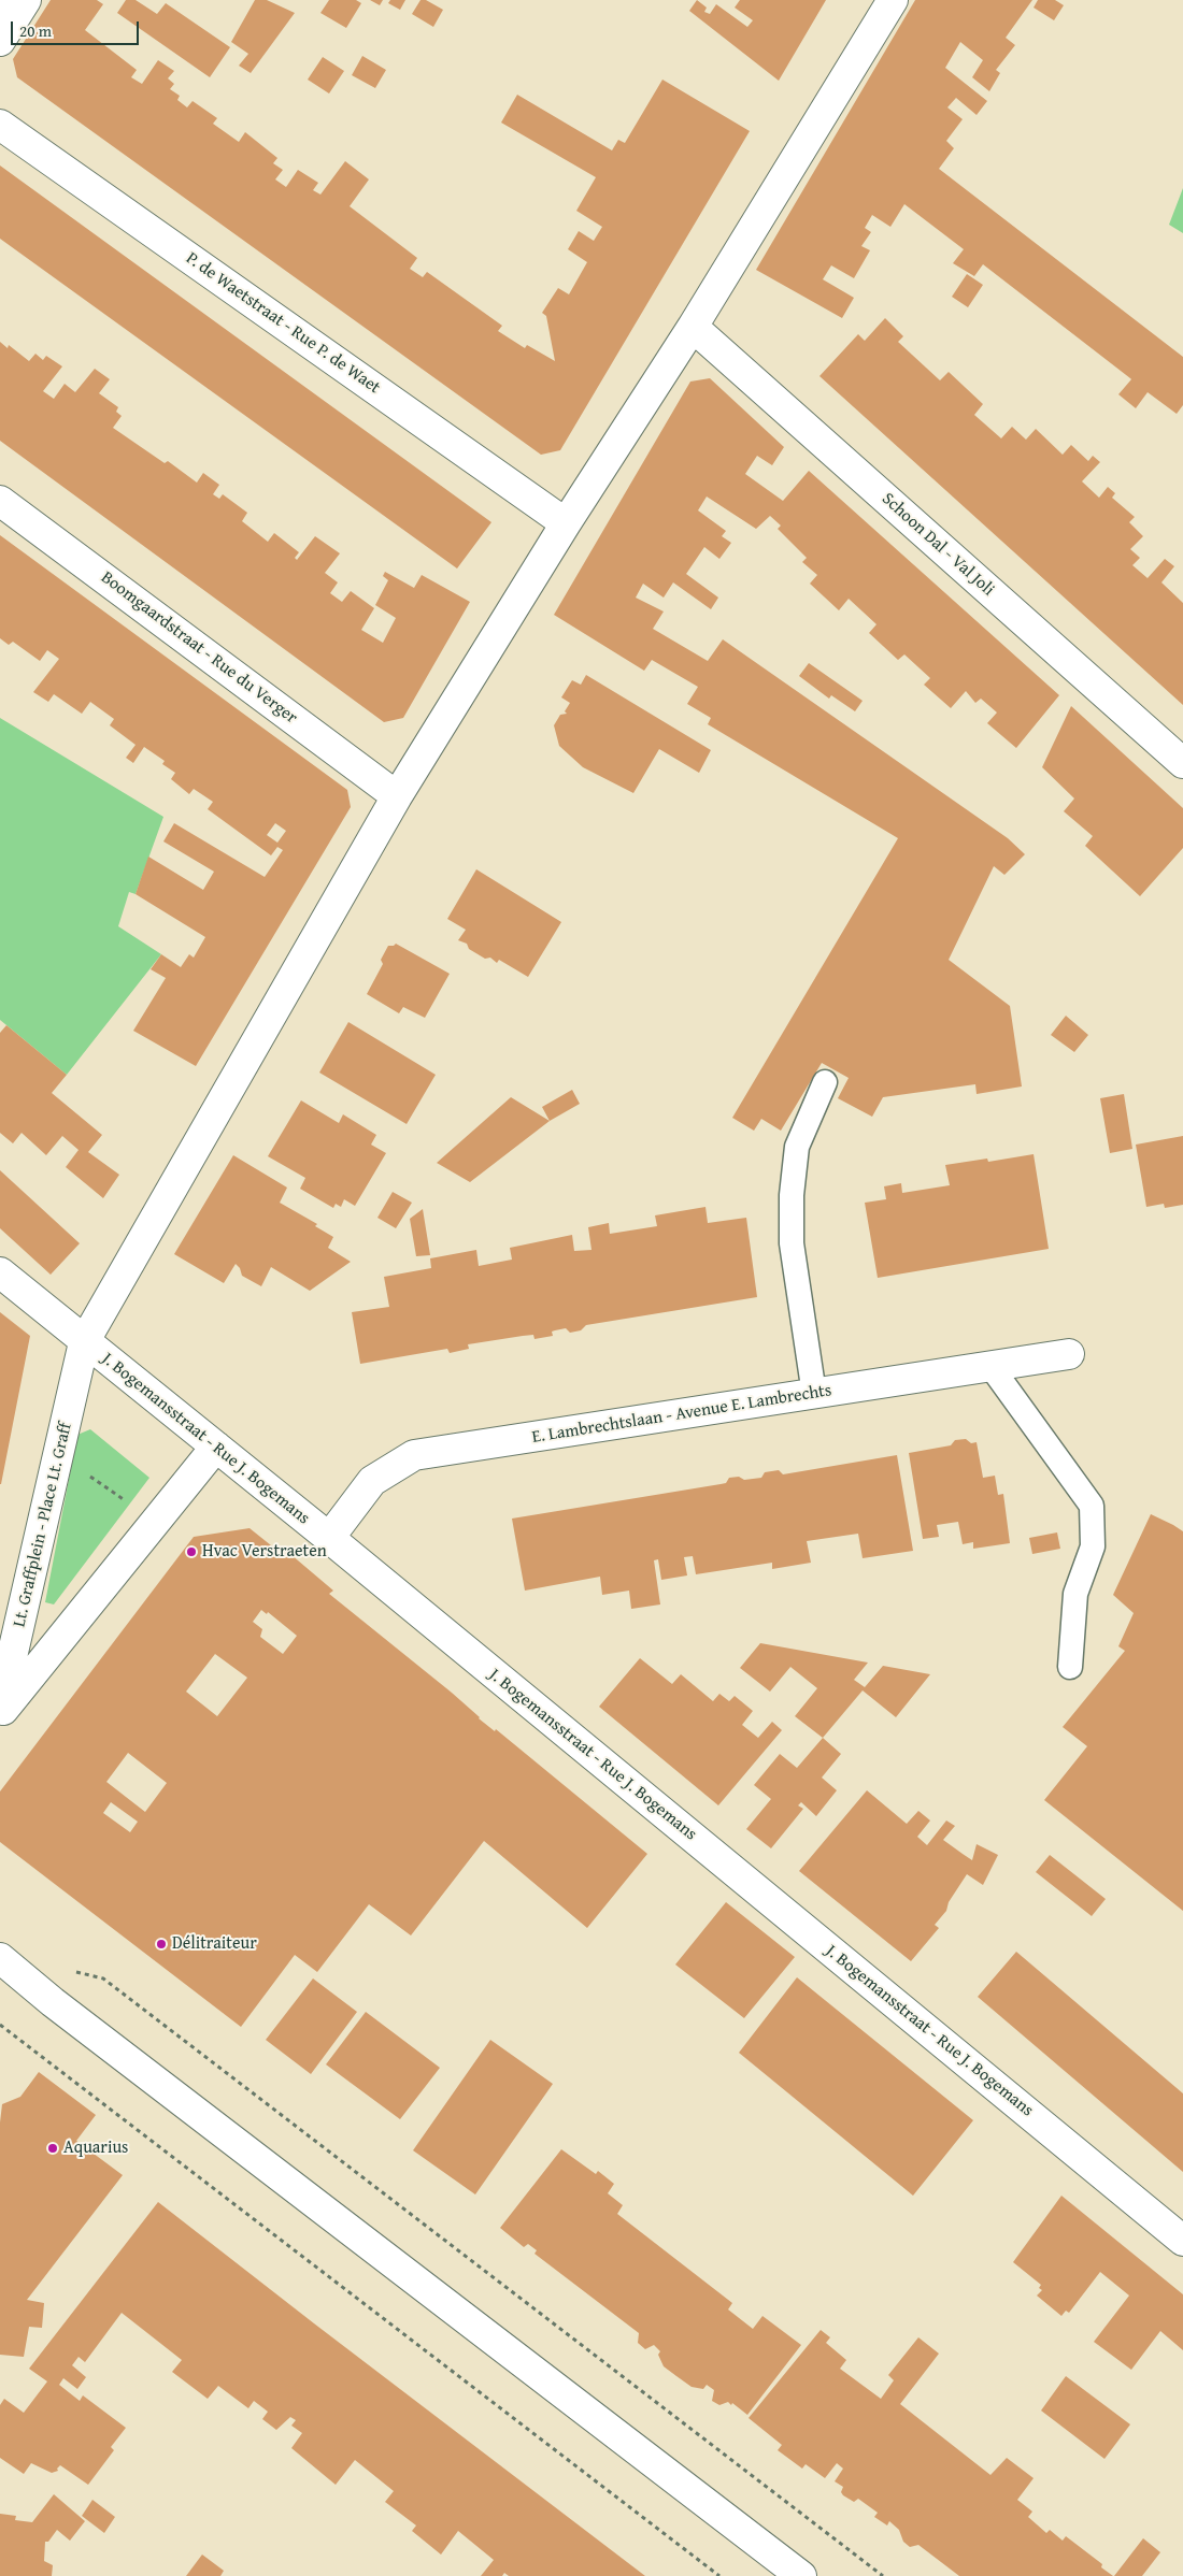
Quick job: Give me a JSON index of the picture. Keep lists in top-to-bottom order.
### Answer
{
  "streets": {
    "street": [
      "P. de Waetstraat - Rue P. de Waet",
      "Schoon Dal - Val Joli",
      "Boomgaardstraat - Rue du Verger",
      "E. Lambrechtslaan - Avenue E. Lambrechts",
      "J. Bogemansstraat - Rue J. Bogemans",
      "Lt. Graffplein - Place Lt. Graff"
    ]
  },
  "crossings": [
    ["P. de Waetstraat - Rue P. de Waet", "Lt. Graffplein - Place Lt. Graff"],
    ["Schoon Dal - Val Joli", "Lt. Graffplein - Place Lt. Graff"],
    ["Boomgaardstraat - Rue du Verger", "Lt. Graffplein - Place Lt. Graff"],
    ["E. Lambrechtslaan - Avenue E. Lambrechts", "J. Bogemansstraat - Rue J. Bogemans"],
    ["J. Bogemansstraat - Rue J. Bogemans", "Lt. Graffplein - Place Lt. Graff"]
  ],
  "places": ["Hvac Verstraeten", "Délitraiteur", "Aquarius"],
  "scale_bar": "20 m"
}
